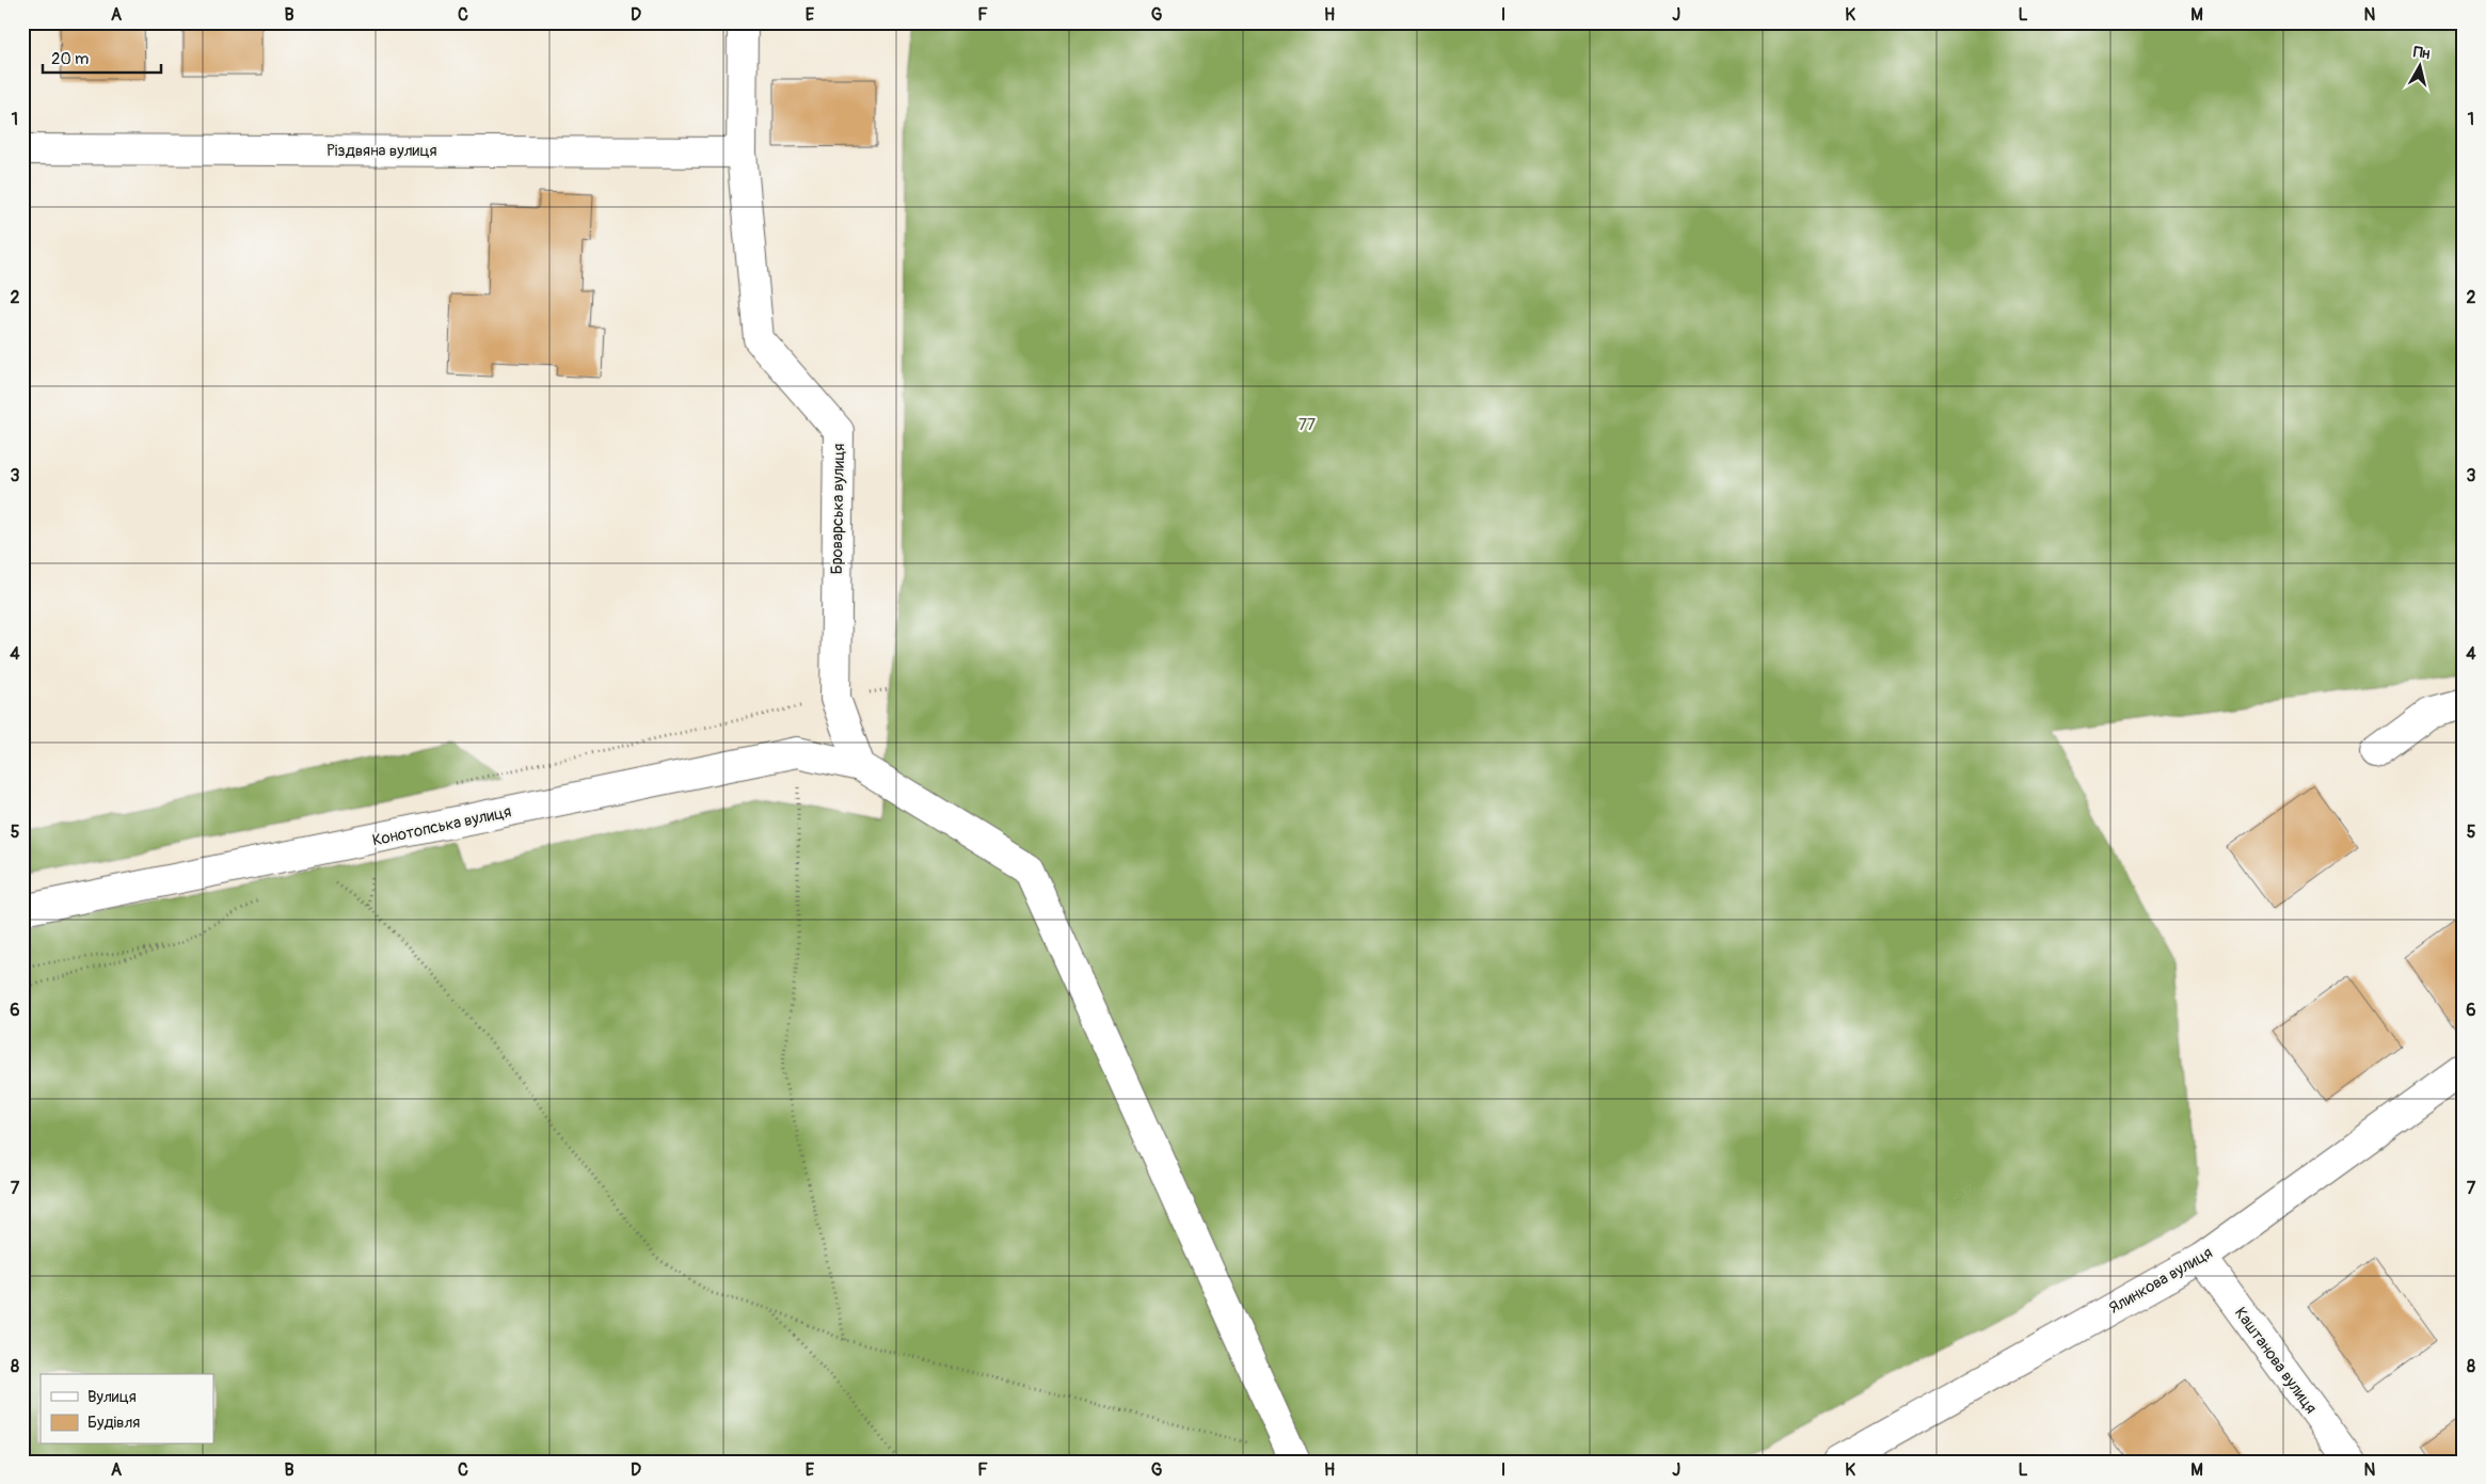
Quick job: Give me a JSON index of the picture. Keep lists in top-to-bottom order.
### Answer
{
  "streets": {
    "street": [
      "Різдвяна вулиця",
      "Броварська вулиця",
      "Конотопська вулиця",
      "Ялинкова вулиця",
      "Каштанова вулиця"
    ]
  },
  "crossings": [
    ["Різдвяна вулиця", "Броварська вулиця"],
    ["Броварська вулиця", "Конотопська вулиця"],
    ["Ялинкова вулиця", "Каштанова вулиця"]
  ],
  "parks": ["77"],
  "legend": ["Вулиця", "Будівля"],
  "scale_bar": "20 m",
  "north": "top",
  "grid": {
    "columns": [
      "A",
      "B",
      "C",
      "D",
      "E",
      "F",
      "G",
      "H",
      "I",
      "J",
      "K",
      "L",
      "M",
      "N"
    ],
    "rows": [
      "1",
      "2",
      "3",
      "4",
      "5",
      "6",
      "7",
      "8"
    ]
  }
}
